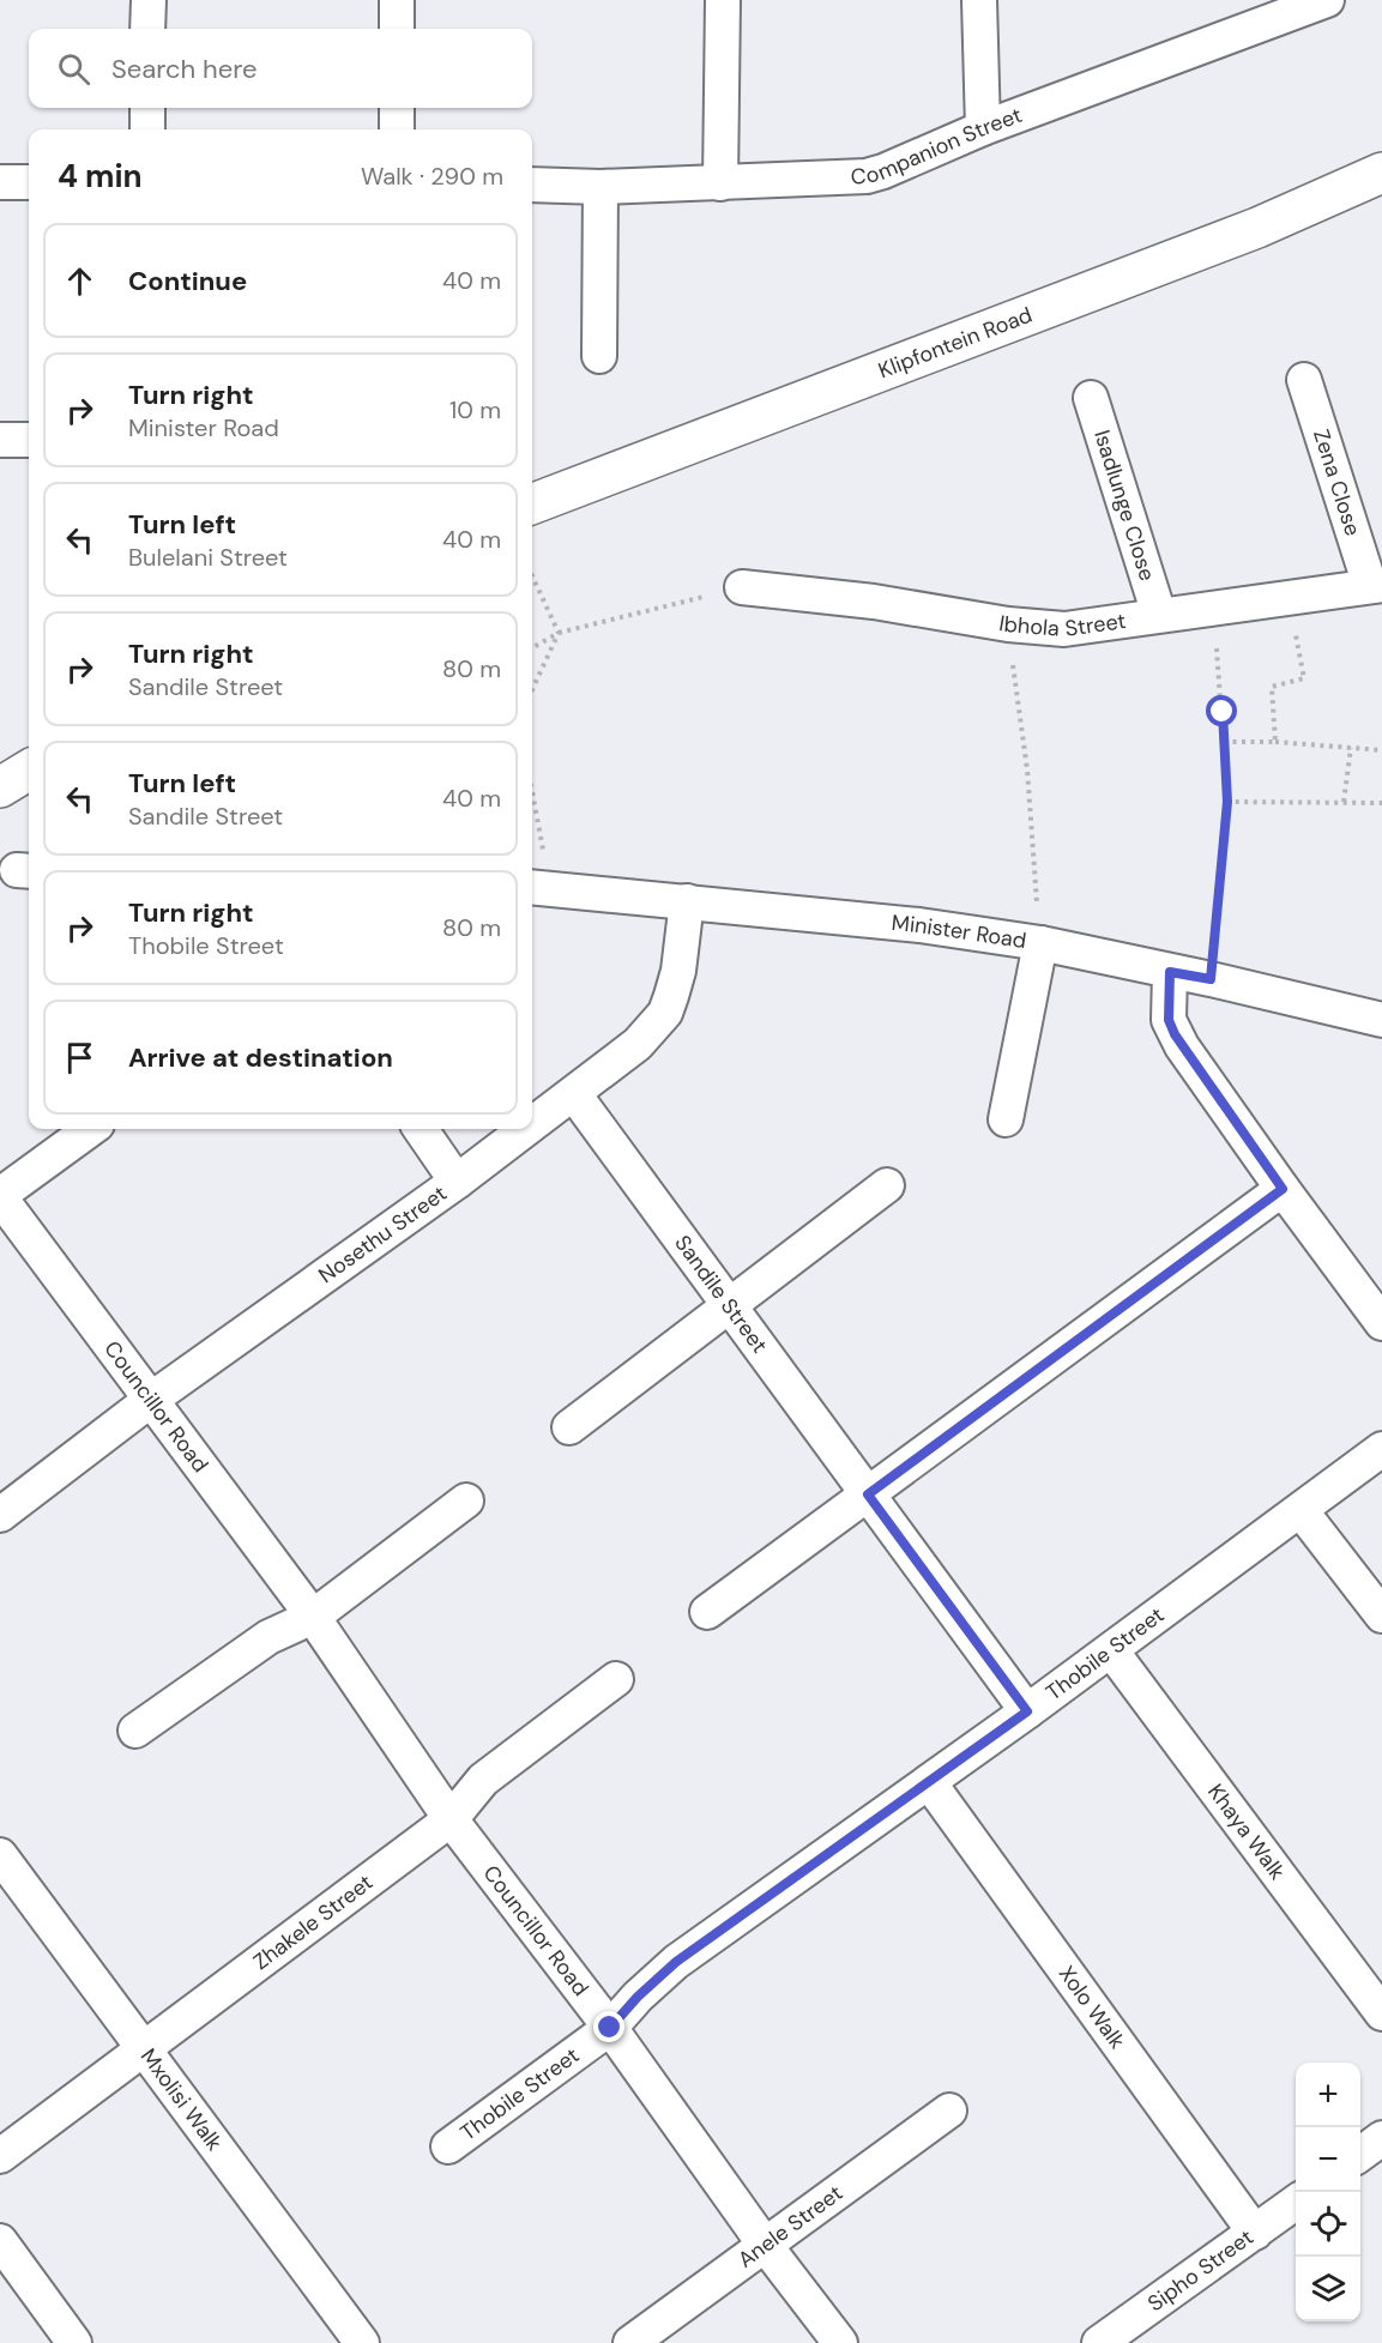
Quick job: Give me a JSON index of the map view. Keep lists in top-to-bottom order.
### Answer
{
  "streets": {
    "street": [
      "Companion Street",
      "Klipfontein Road",
      "Zena Close",
      "Isadlunge Close",
      "Ibhola Street",
      "Minister Road",
      "Nosethu Street",
      "Sandile Street",
      "Councillor Road",
      "Thobile Street",
      "Khaya Walk",
      "Zhakele Street",
      "Xolo Walk",
      "Mxolisi Walk",
      "Anele Street",
      "Sipho Street"
    ]
  },
  "crossings": [
    ["Zena Close", "Ibhola Street"],
    ["Isadlunge Close", "Ibhola Street"],
    ["Minister Road", "Nosethu Street"],
    ["Nosethu Street", "Sandile Street"],
    ["Nosethu Street", "Councillor Road"],
    ["Sandile Street", "Thobile Street"],
    ["Councillor Road", "Thobile Street"],
    ["Councillor Road", "Zhakele Street"],
    ["Councillor Road", "Anele Street"],
    ["Thobile Street", "Khaya Walk"],
    ["Thobile Street", "Xolo Walk"],
    ["Zhakele Street", "Mxolisi Walk"],
    ["Xolo Walk", "Sipho Street"]
  ],
  "page": {
    "search": "Search here",
    "heading": ["4 min", "Walk · 290 m"],
    "list": [
      ["Continue", "40 m"],
      ["Turn right", "Minister Road", "10 m"],
      ["Turn left", "Bulelani Street", "40 m"],
      ["Turn right", "Sandile Street", "80 m"],
      ["Turn left", "Sandile Street", "40 m"],
      ["Turn right", "Thobile Street", "80 m"],
      "Arrive at destination"
    ],
    "map_buttons": ["+", "−"]
  }
}
